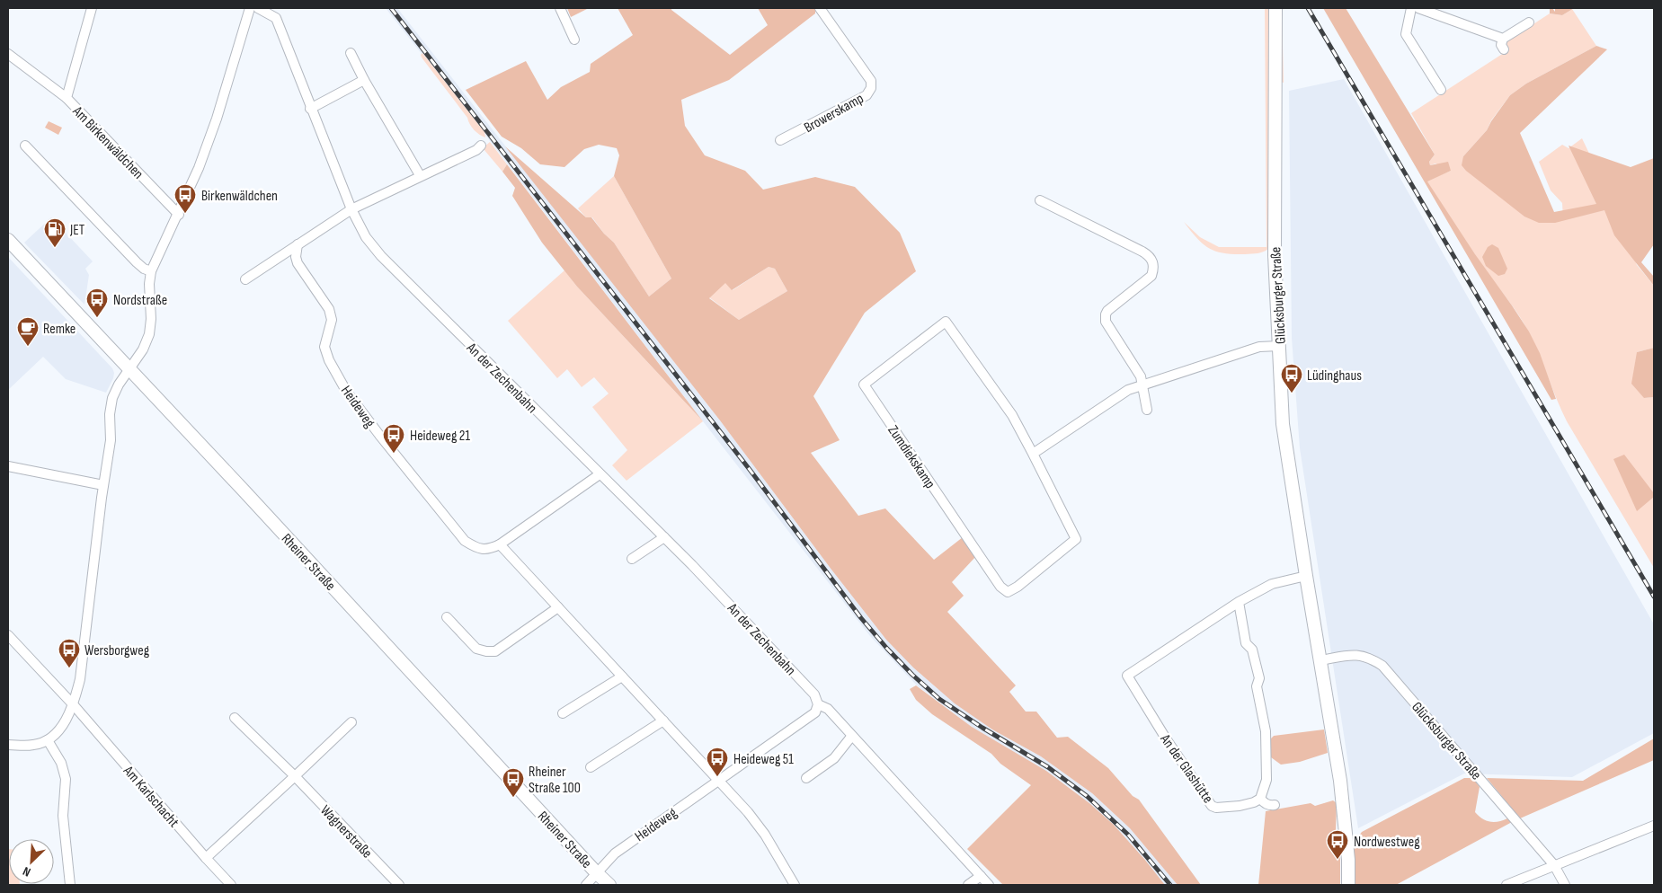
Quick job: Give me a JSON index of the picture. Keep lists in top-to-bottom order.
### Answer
{
  "streets": {
    "main road": ["Glücksburger Straße", "Rheiner Straße"],
    "street": [
      "Browerskamp",
      "Am Birkenwäldchen",
      "An der Zechenbahn",
      "Heideweg",
      "Zumdiekskamp",
      "An der Glashütte",
      "Am Karlschacht",
      "Wagnerstraße"
    ]
  },
  "crossings": [
    ["Glücksburger Straße", "An der Glashütte"],
    ["An der Zechenbahn", "Heideweg"],
    ["Heideweg", "Rheiner Straße"]
  ],
  "places": {
    "bus stop": [
      "Birkenwäldchen",
      "Nordstraße",
      "Lüdinghaus",
      "Heideweg 21",
      "Wersborgweg",
      "Heideweg 51",
      "Rheiner Straße 100",
      "Nordwestweg"
    ],
    "fuel station": ["JET"],
    "cafe": ["Remke"]
  },
  "north": "bottom left"
}
